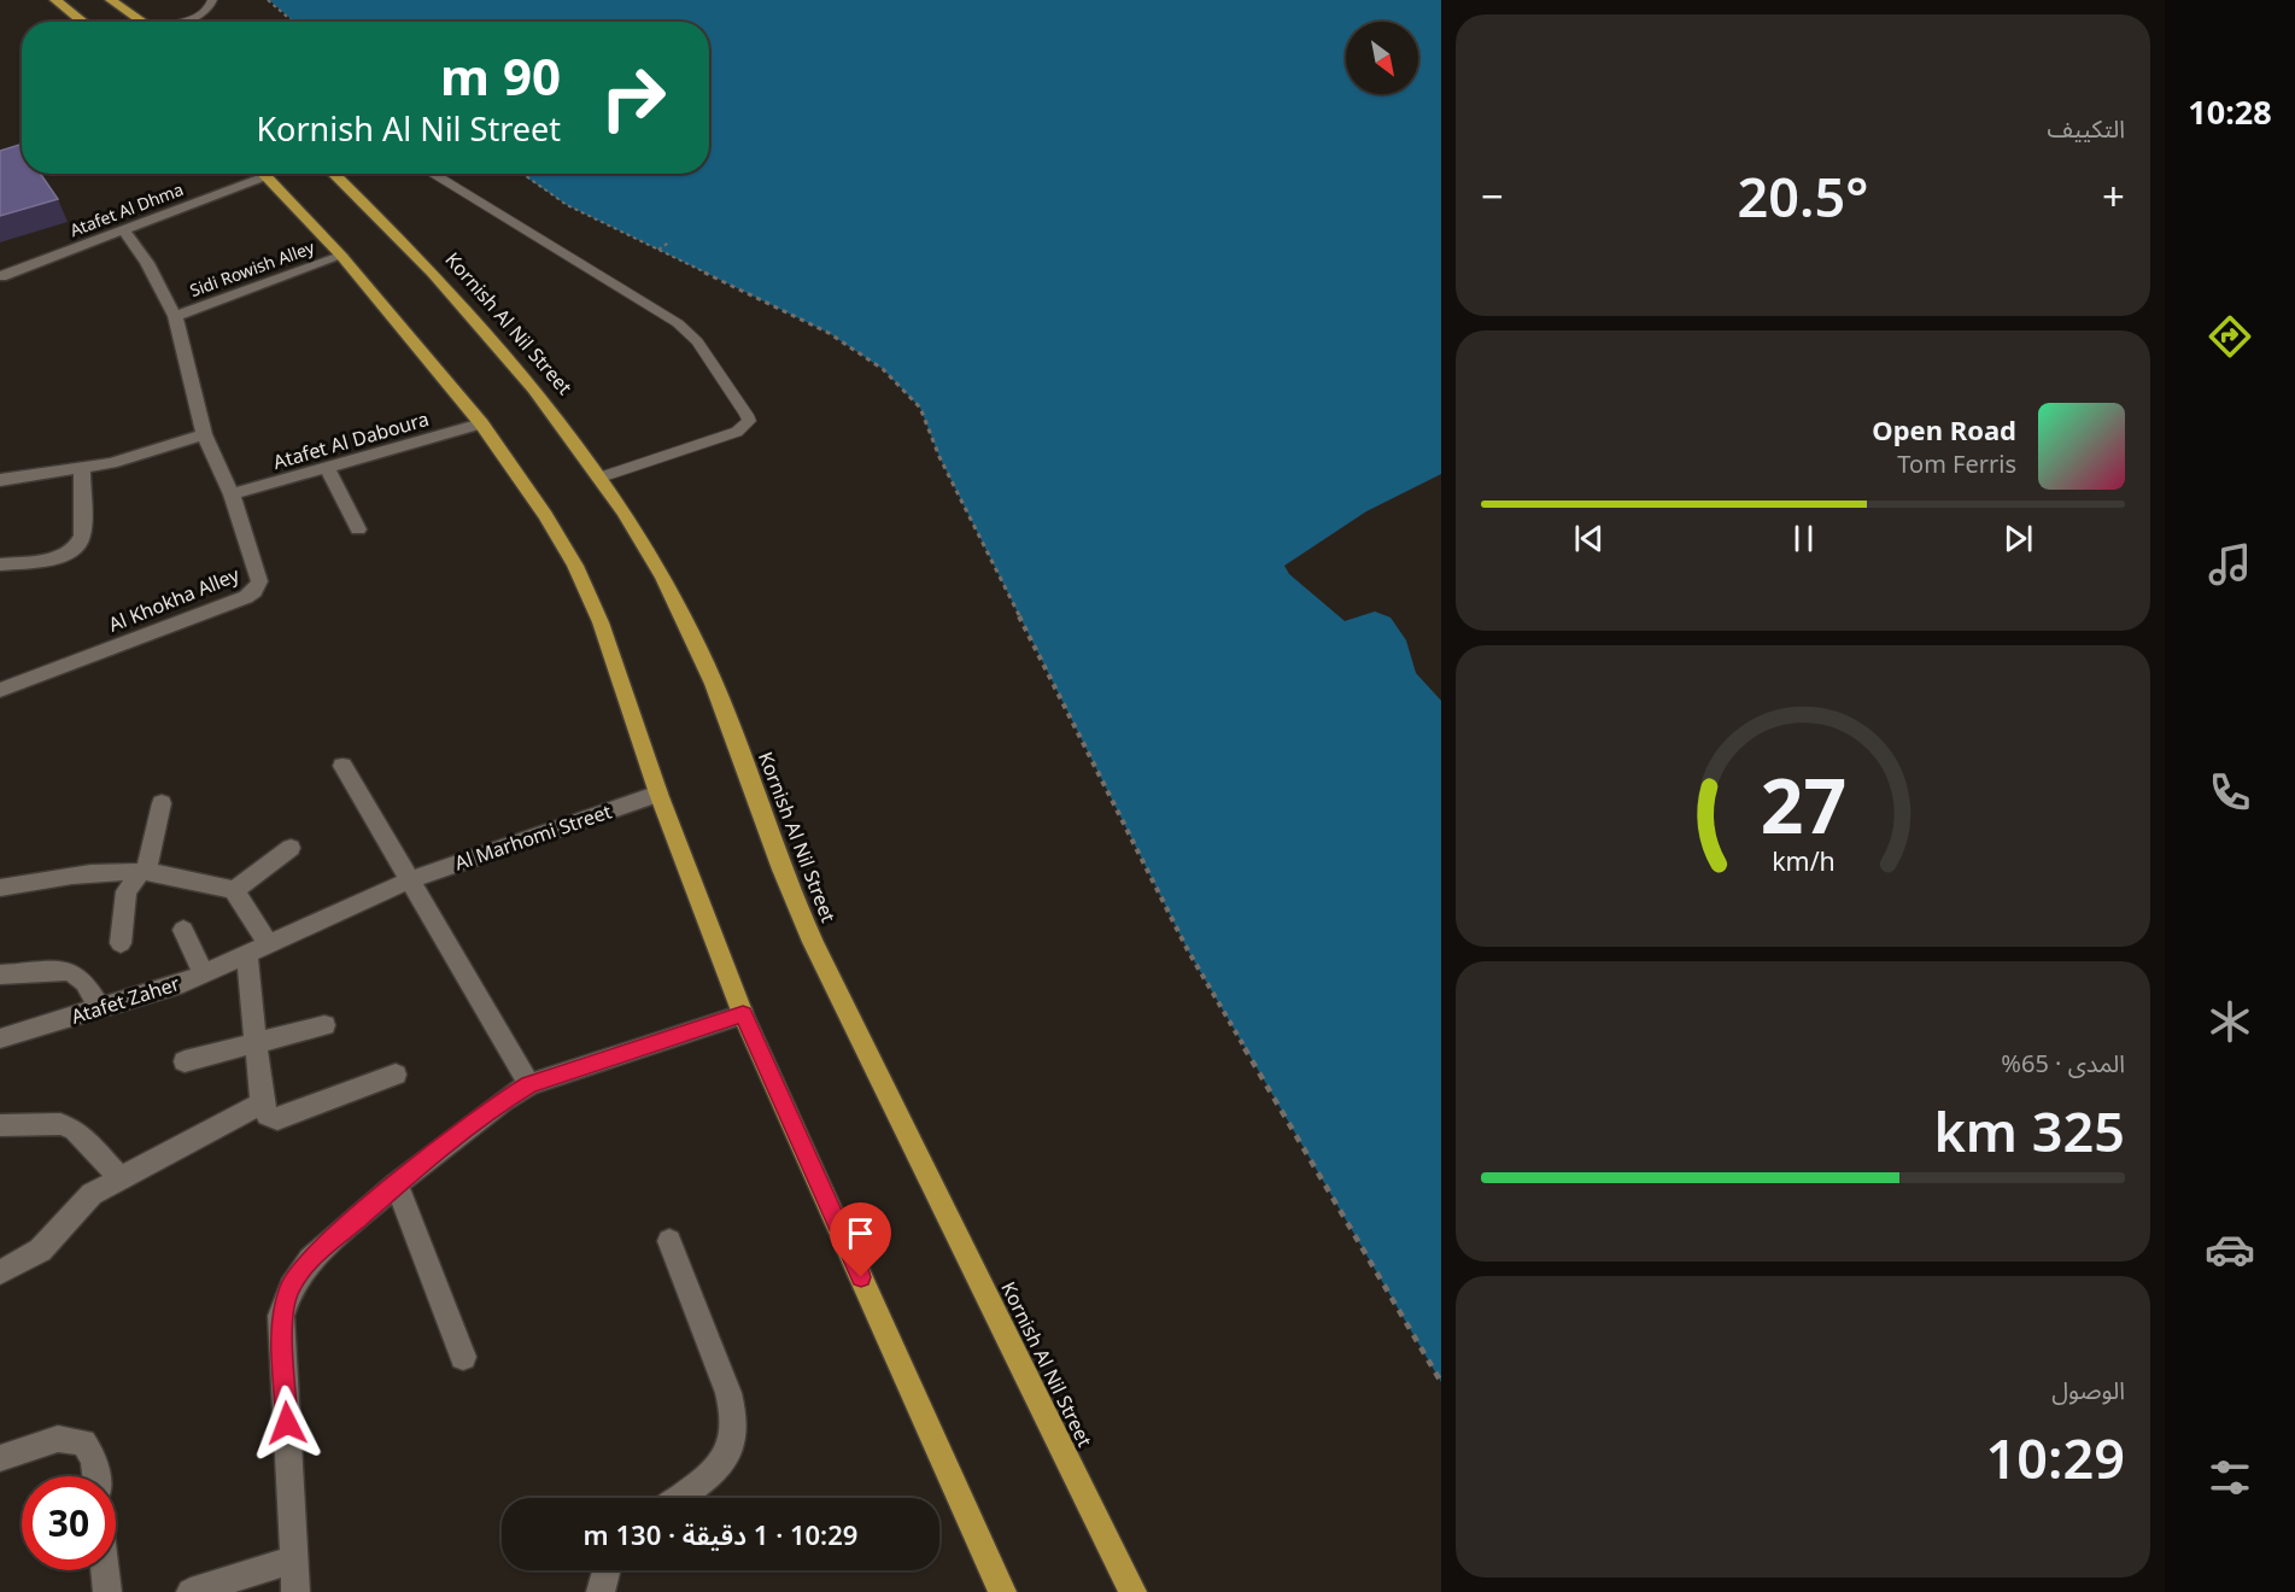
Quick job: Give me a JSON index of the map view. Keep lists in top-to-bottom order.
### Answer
{
  "streets": {
    "highway": ["Kornish Al Nil Street"],
    "street": [
      "Atafet Al Dhma",
      "Sidi Rowish Alley",
      "Atafet Al Daboura",
      "Al Khokha Alley",
      "Al Marhomi Street",
      "Atafet Zaher"
    ]
  },
  "crossings": [
    ["Atafet Al Dhma", "Al Khokha Alley"],
    ["Sidi Rowish Alley", "Al Khokha Alley"],
    ["Atafet Al Daboura", "Al Khokha Alley"],
    ["Al Marhomi Street", "Atafet Zaher"]
  ],
  "north": "bottom right",
  "page": {
    "tabs": "10:28",
    "tile": [
      "التكييف",
      ["المدى · 65%", "325 km"],
      ["الوصول", "10:29"]
    ],
    "turn": ["90 m", "Kornish Al Nil Street"],
    "heat": ["−", "20.5°", "+"],
    "song": ["Open Road", "Tom Ferris"],
    "limit": "30",
    "trip": "10:29 · 1 دقيقة · 130 m",
    "gauge": ["27", "km/h"]
  }
}
